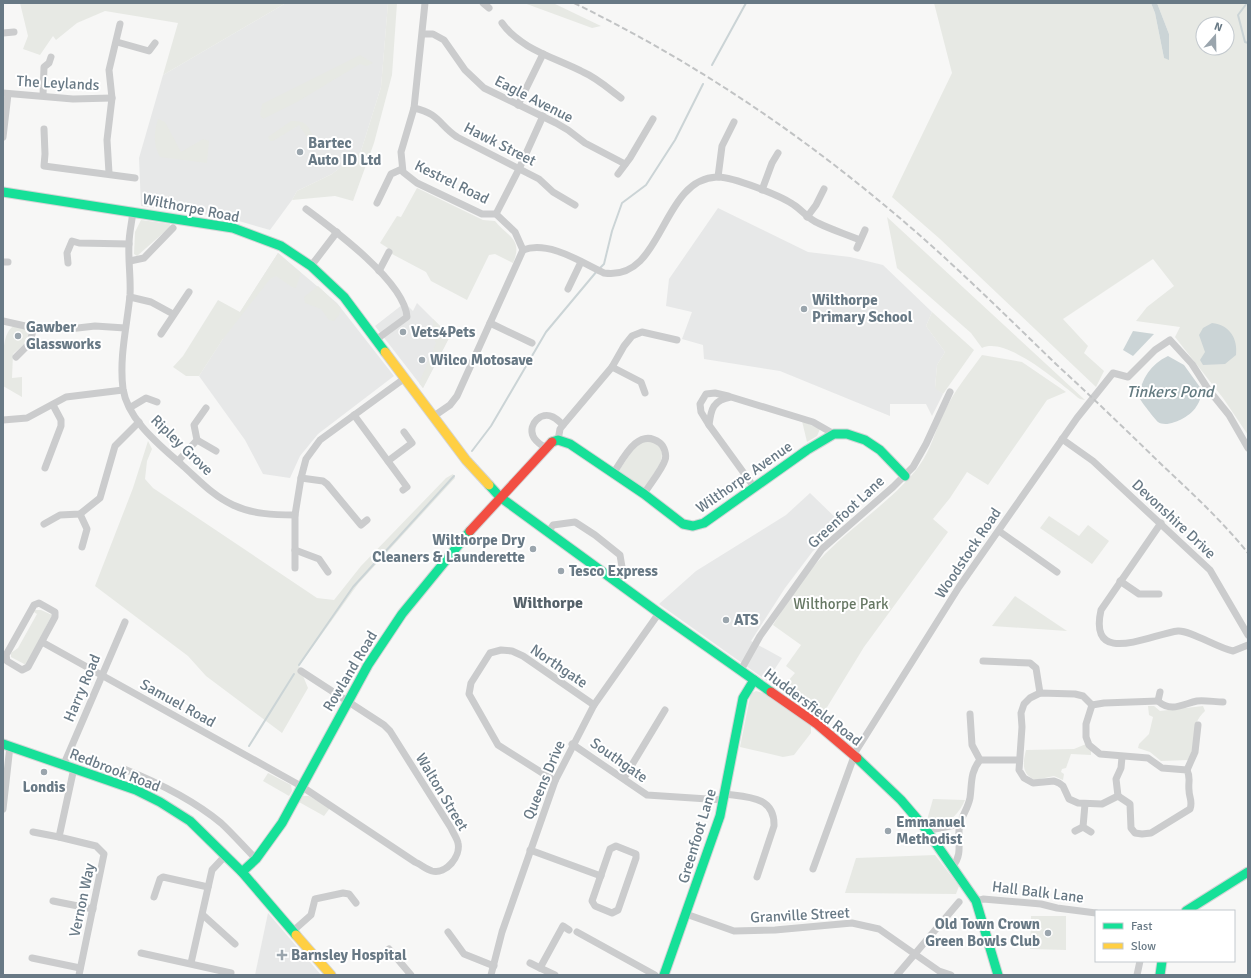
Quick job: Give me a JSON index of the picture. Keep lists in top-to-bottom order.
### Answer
{
  "streets": {
    "main road": [
      "Wilthorpe Road",
      "Wilthorpe Avenue",
      "Greenfoot Lane",
      "Rowland Road",
      "Huddersfield Road",
      "Redbrook Road"
    ],
    "street": [
      "The Leylands",
      "Eagle Avenue",
      "Hawk Street",
      "Kestrel Road",
      "Ripley Grove",
      "Devonshire Drive",
      "Woodstock Road",
      "Northgate",
      "Harry Road",
      "Samuel Road",
      "Southgate",
      "Queens Drive",
      "Walton Street",
      "Hall Balk Lane",
      "Vernon Way",
      "Granville Street"
    ]
  },
  "crossings": [
    ["Eagle Avenue", "Kestrel Road"],
    ["Hawk Street", "Kestrel Road"],
    ["Wilthorpe Road", "Ripley Grove"],
    ["Wilthorpe Road", "Huddersfield Road"],
    ["Greenfoot Lane", "Huddersfield Road"],
    ["Greenfoot Lane", "Southgate"],
    ["Greenfoot Lane", "Granville Street"],
    ["Devonshire Drive", "Woodstock Road"],
    ["Woodstock Road", "Huddersfield Road"],
    ["Northgate", "Queens Drive"],
    ["Rowland Road", "Samuel Road"],
    ["Rowland Road", "Huddersfield Road"],
    ["Rowland Road", "Redbrook Road"],
    ["Rowland Road", "Walton Street"],
    ["Harry Road", "Samuel Road"],
    ["Harry Road", "Redbrook Road"],
    ["Samuel Road", "Walton Street"],
    ["Huddersfield Road", "Queens Drive"],
    ["Huddersfield Road", "Hall Balk Lane"],
    ["Southgate", "Queens Drive"]
  ],
  "districts": ["Wilthorpe"],
  "water": ["Tinkers Pond"],
  "parks": ["Wilthorpe Park"],
  "places": {
    "other": [
      "Bartec Auto ID Ltd",
      "Wilthorpe Primary School",
      "Vets4Pets",
      "Gawber Glassworks",
      "Wilco Motosave",
      "Wilthorpe Dry Cleaners & Launderette",
      "Tesco Express",
      "ATS",
      "Londis",
      "Emmanuel Methodist",
      "Old Town Crown Green Bowls Club"
    ],
    "health": ["Barnsley Hospital"]
  },
  "legend": ["Fast", "Slow"],
  "north": "top"
}
